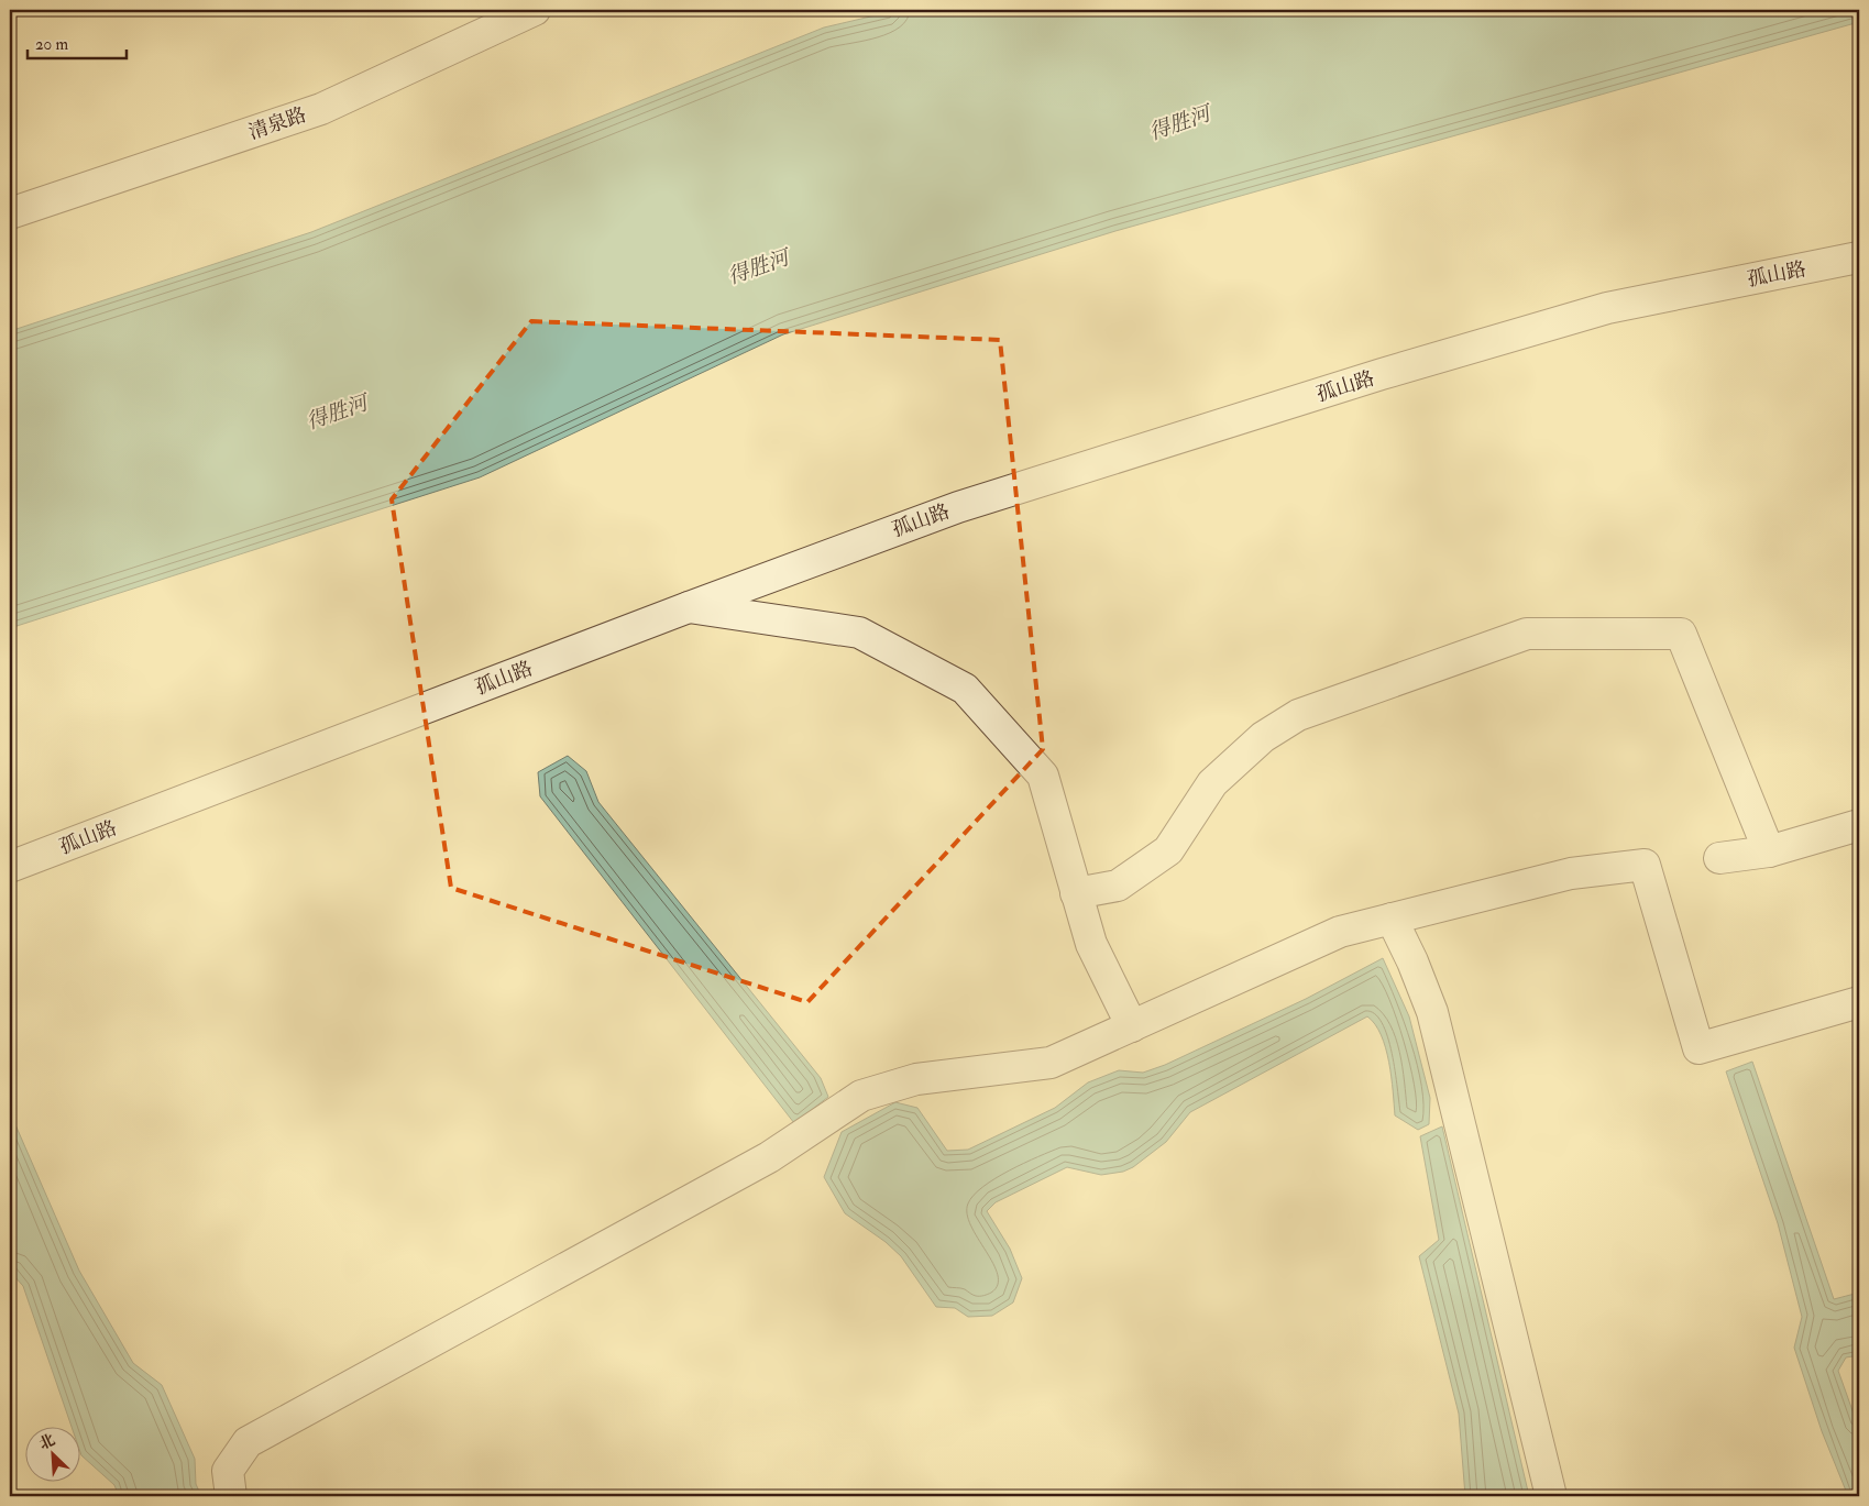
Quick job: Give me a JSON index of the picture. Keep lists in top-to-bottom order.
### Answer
{
  "streets": {
    "street": ["清泉路", "孤山路"]
  },
  "water": ["得胜河"],
  "scale_bar": "20 m",
  "north": "top left"
}
